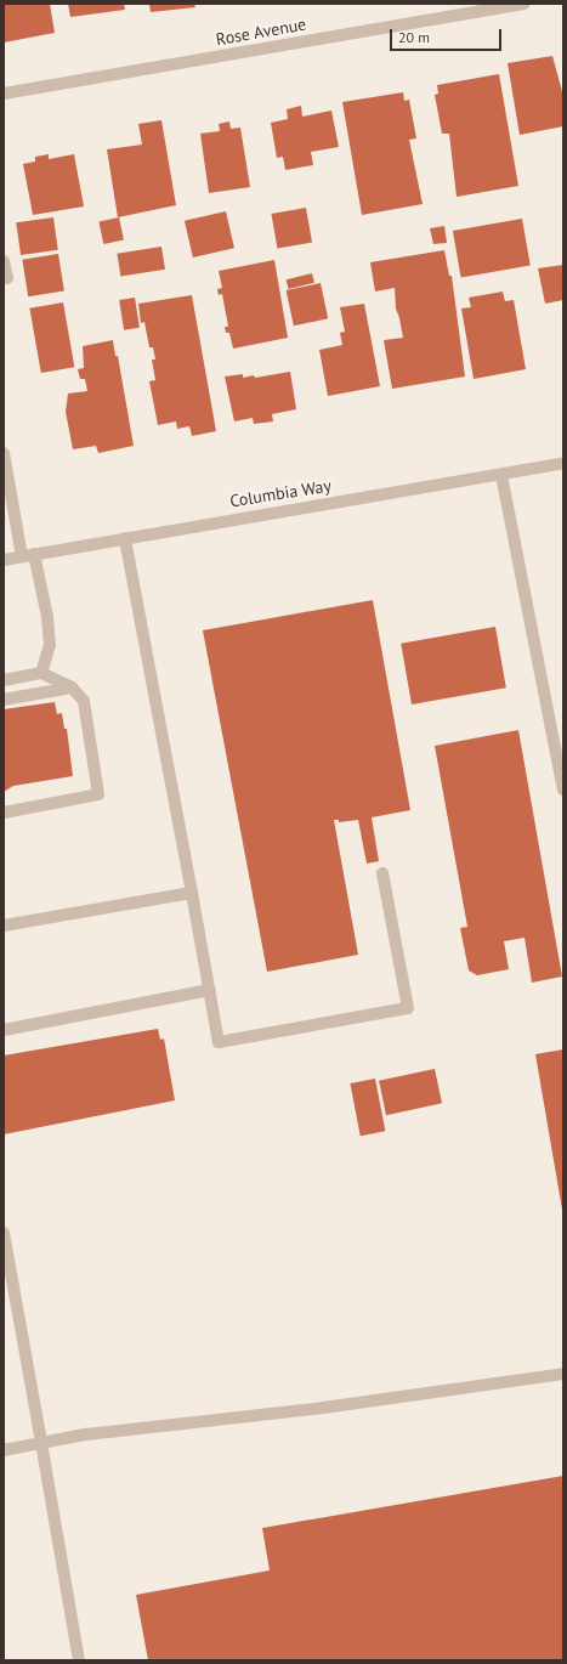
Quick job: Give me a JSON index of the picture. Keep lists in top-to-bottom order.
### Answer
{
  "streets": {
    "street": ["Rose Avenue", "Columbia Way"]
  },
  "scale_bar": "20 m"
}
